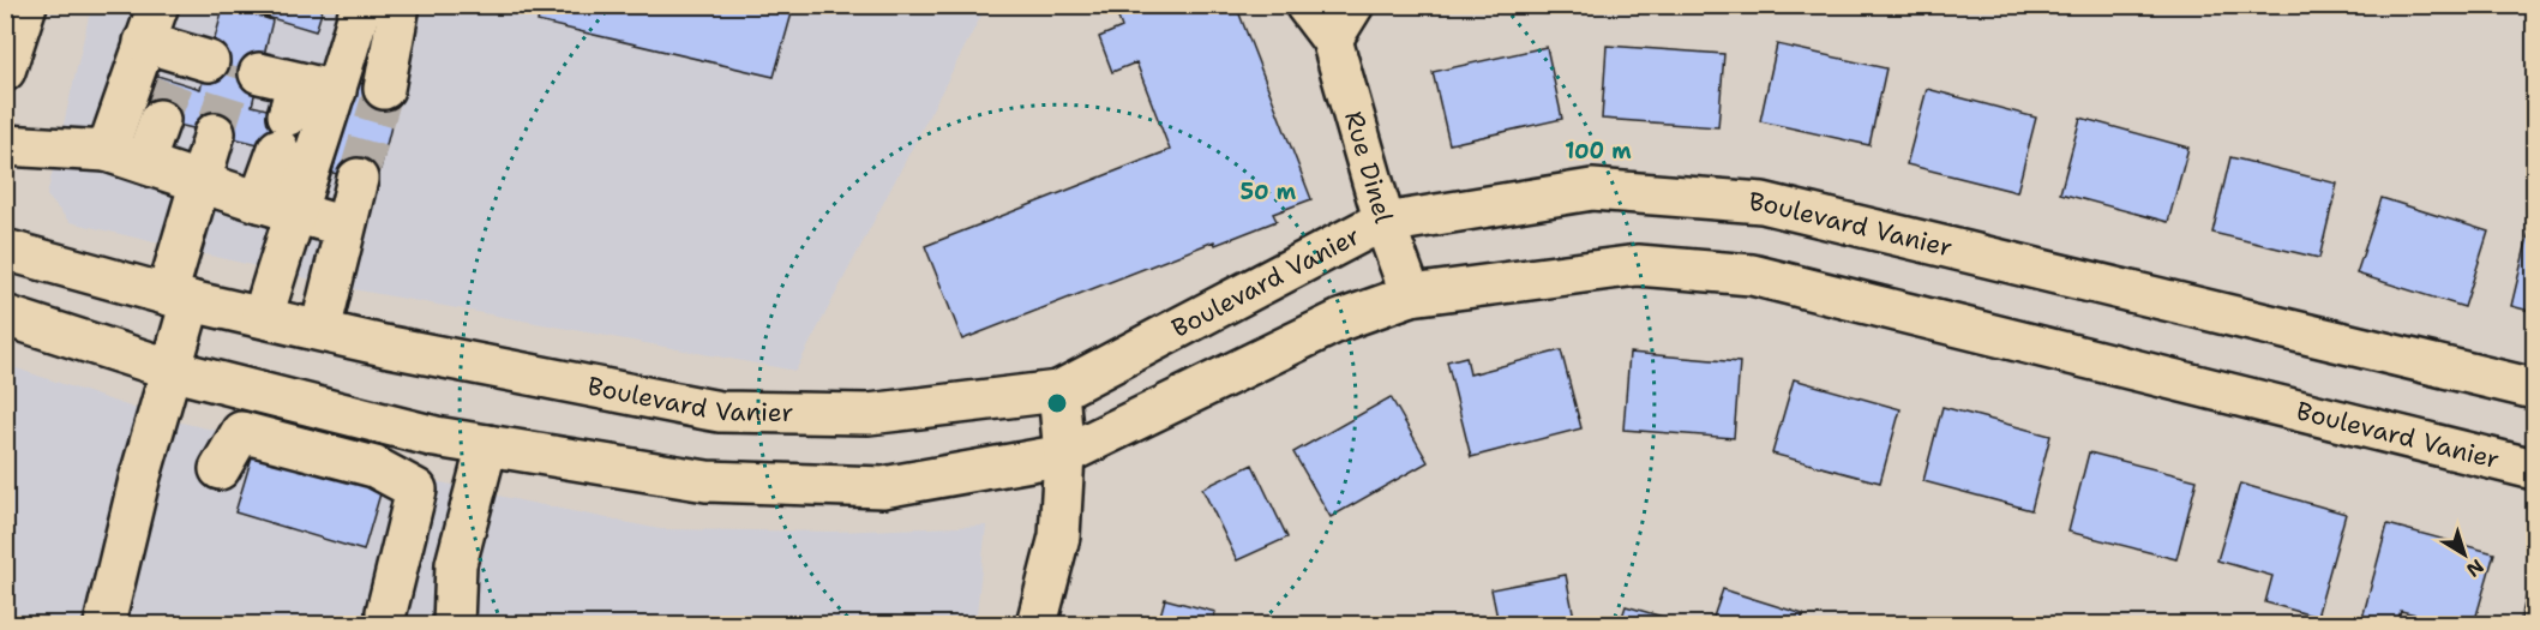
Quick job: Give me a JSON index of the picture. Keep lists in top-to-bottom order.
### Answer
{
  "streets": {
    "street": ["Rue Dinel", "Boulevard Vanier"]
  },
  "crossings": [
    ["Rue Dinel", "Boulevard Vanier"]
  ],
  "north": "bottom right",
  "rings": ["100 m", "50 m"]
}
